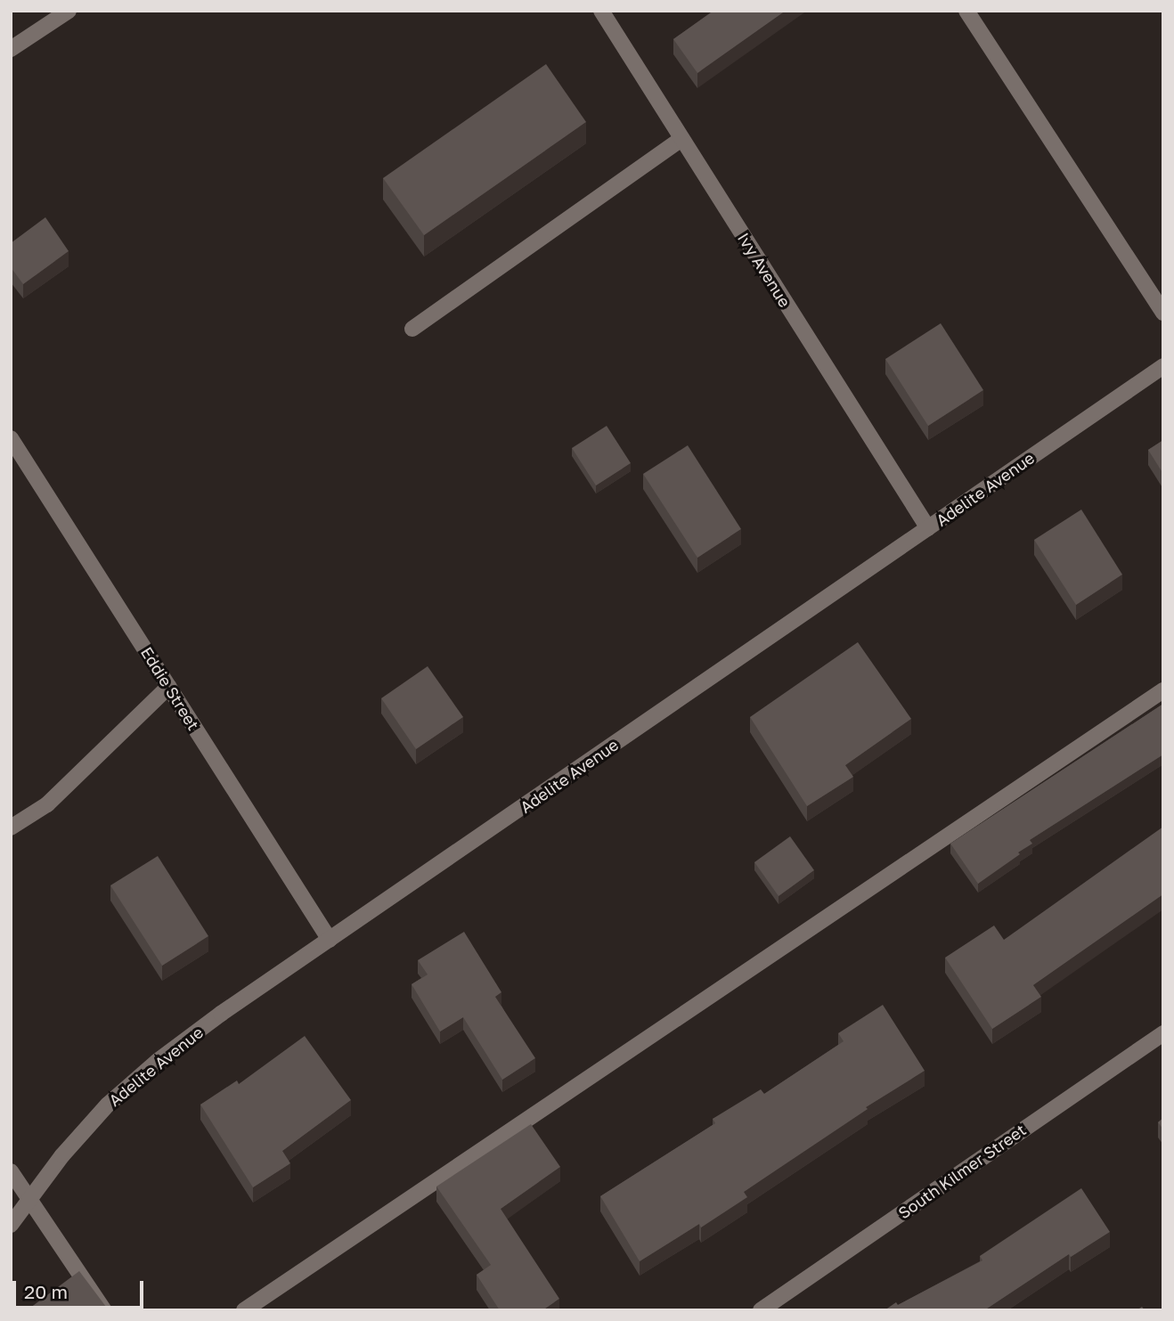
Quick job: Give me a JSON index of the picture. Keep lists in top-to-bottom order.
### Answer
{
  "streets": {
    "street": [
      "Ivy Avenue",
      "Adelite Avenue",
      "Eddie Street",
      "South Kilmer Street"
    ]
  },
  "crossings": [
    ["Ivy Avenue", "Adelite Avenue"],
    ["Adelite Avenue", "Eddie Street"]
  ],
  "scale_bar": "20 m"
}
